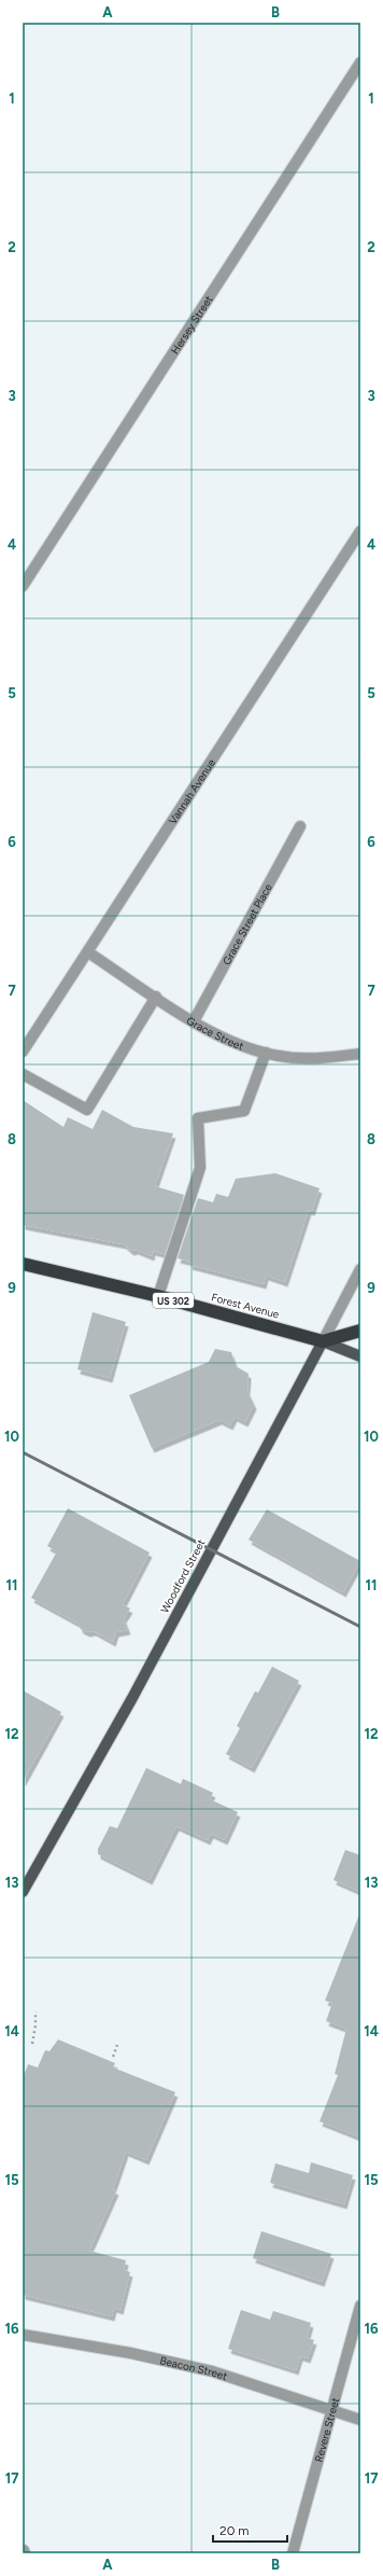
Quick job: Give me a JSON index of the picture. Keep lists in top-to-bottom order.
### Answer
{
  "streets": {
    "highway": ["US 302", "Forest Avenue"],
    "main road": ["Woodford Street"],
    "street": [
      "Hersey Street",
      "Vannah Avenue",
      "Grace Street Place",
      "Grace Street",
      "Beacon Street",
      "Revere Street"
    ]
  },
  "crossings": [
    ["Vannah Avenue", "Grace Street"],
    ["Grace Street Place", "Grace Street"],
    ["Forest Avenue", "Woodford Street"],
    ["Beacon Street", "Revere Street"]
  ],
  "scale_bar": "20 m",
  "grid": {
    "columns": ["A", "B"],
    "rows": [
      "1",
      "2",
      "3",
      "4",
      "5",
      "6",
      "7",
      "8",
      "9",
      "10",
      "11",
      "12",
      "13",
      "14",
      "15",
      "16",
      "17"
    ]
  }
}
